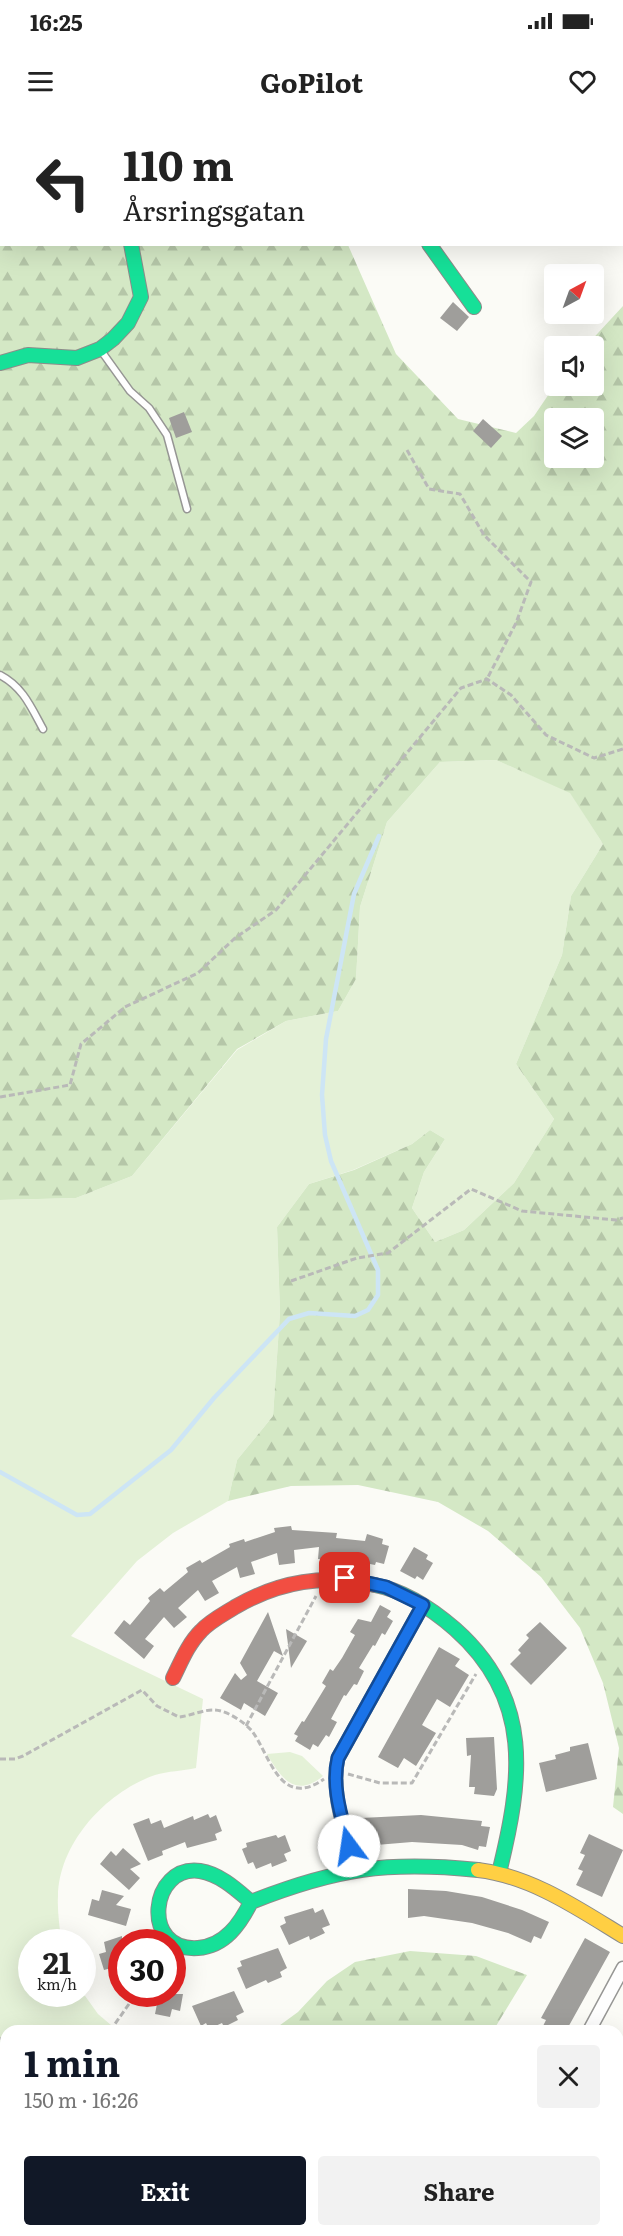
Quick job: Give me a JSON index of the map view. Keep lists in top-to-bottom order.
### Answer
{
  "north": "top right",
  "page": {
    "status": "16:25",
    "header": "GoPilot",
    "turn": ["110 m", "Årsringsgatan"],
    "speed": "21 km/h",
    "limit": "30",
    "heading": ["1 min", "150 m · 16:26"],
    "buttons": ["Exit", "Share"]
  }
}
